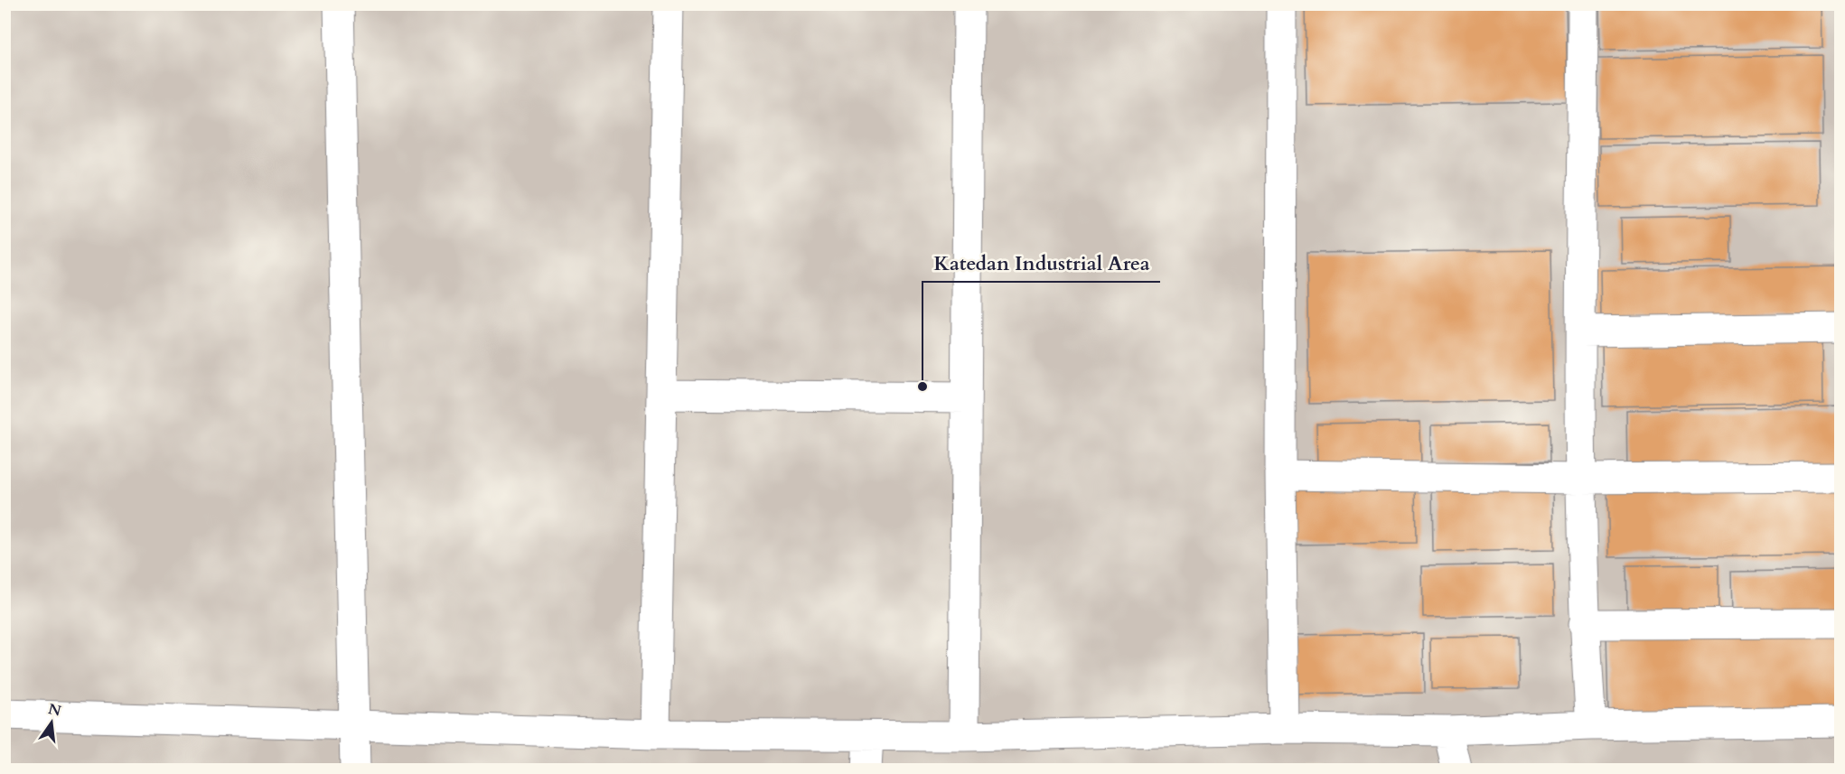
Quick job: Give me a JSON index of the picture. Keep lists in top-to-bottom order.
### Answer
{
  "places": ["Katedan Industrial Area"],
  "north": "top"
}
